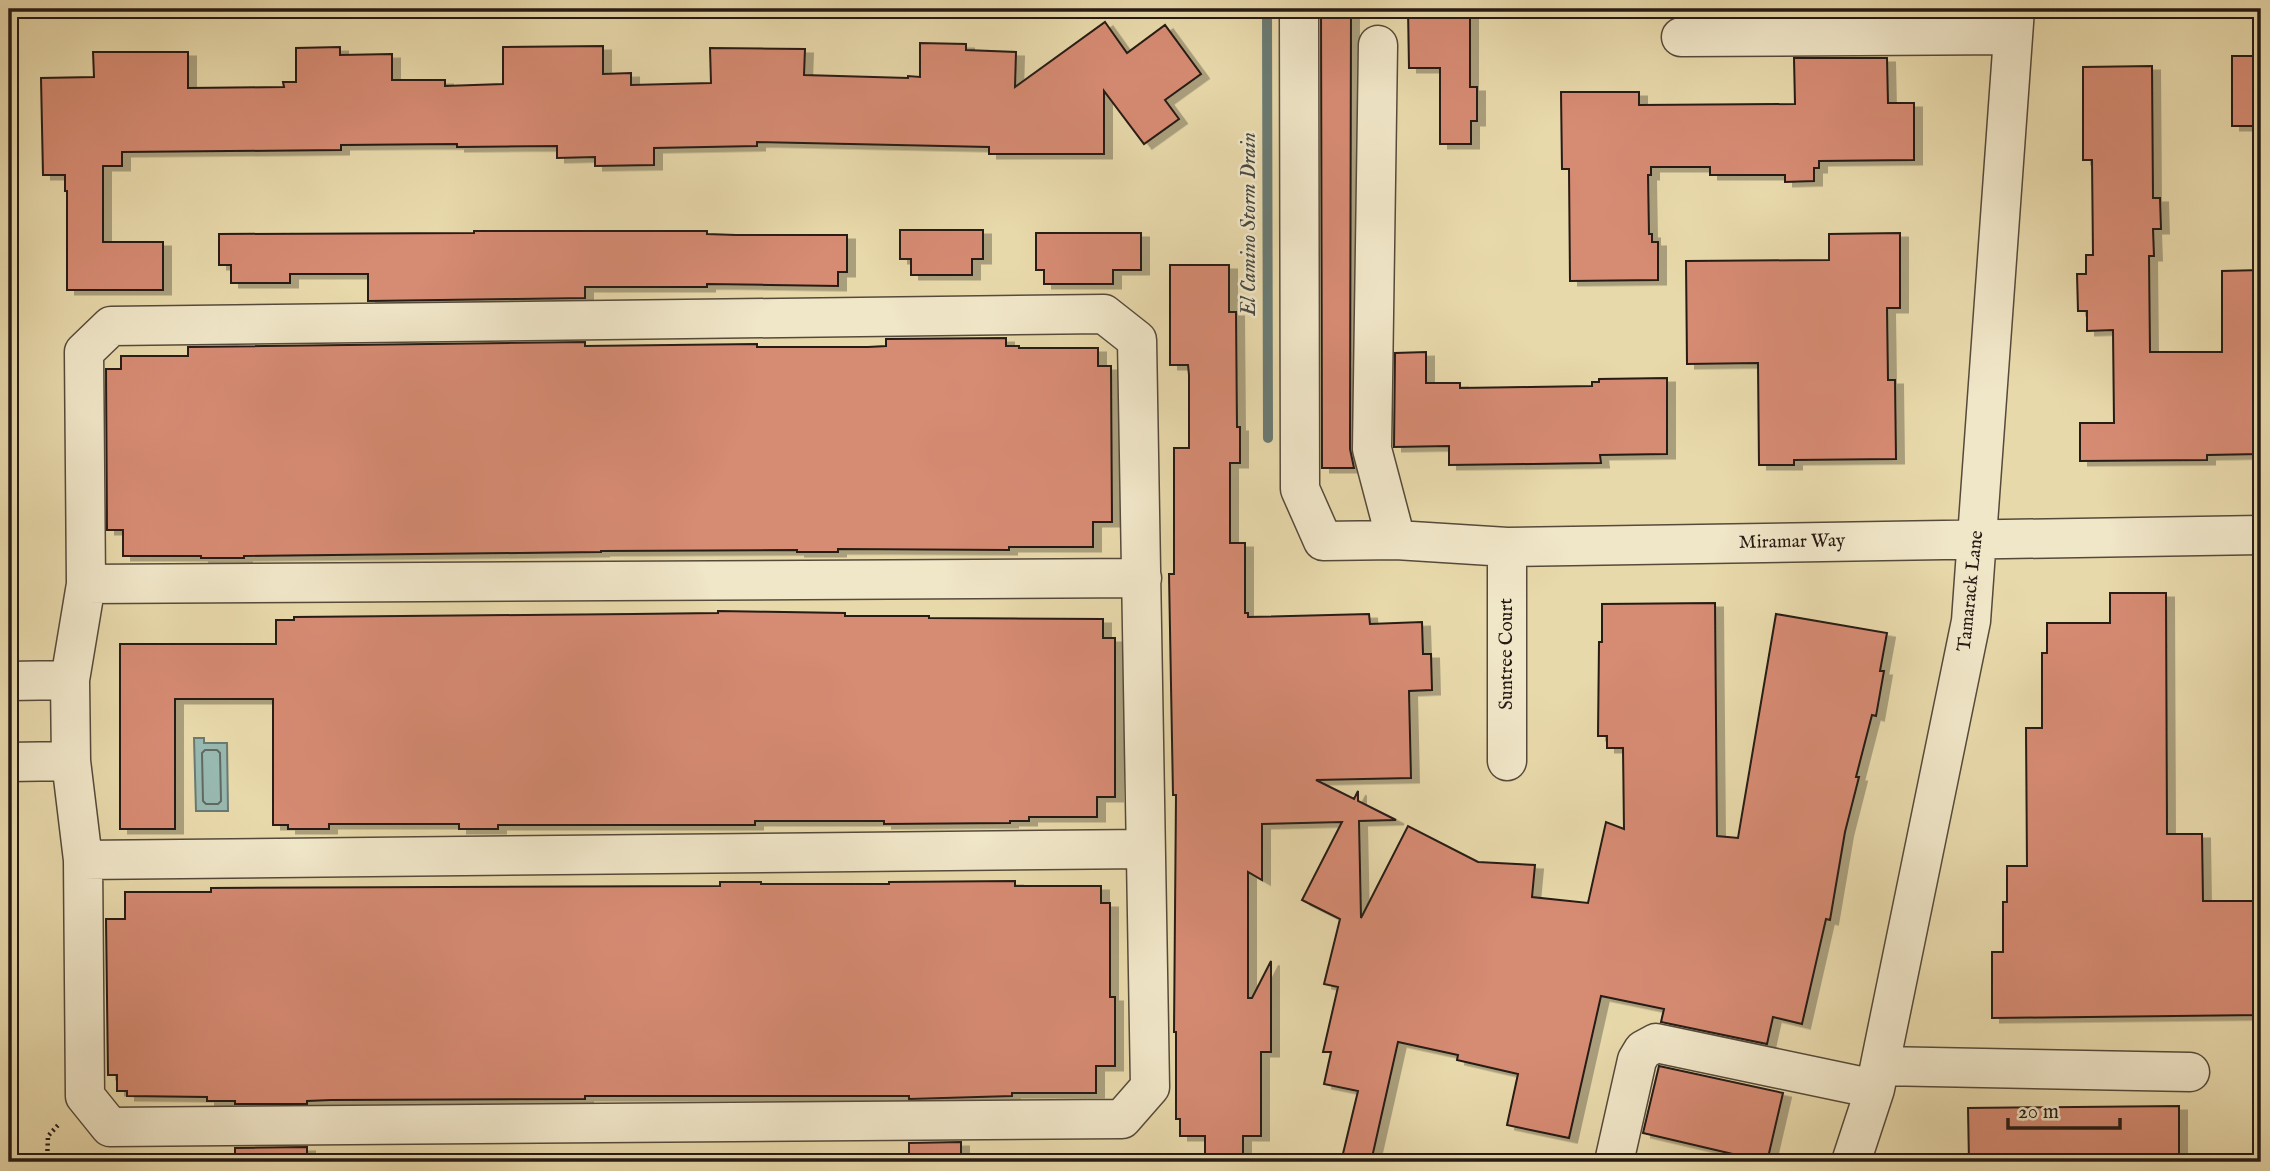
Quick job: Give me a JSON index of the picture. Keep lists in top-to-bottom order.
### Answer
{
  "streets": {
    "street": ["Miramar Way", "Tamarack Lane", "Suntree Court"]
  },
  "crossings": [
    ["Miramar Way", "Tamarack Lane"],
    ["Miramar Way", "Suntree Court"]
  ],
  "water": ["El Camino Storm Drain"],
  "scale_bar": "20 m"
}
